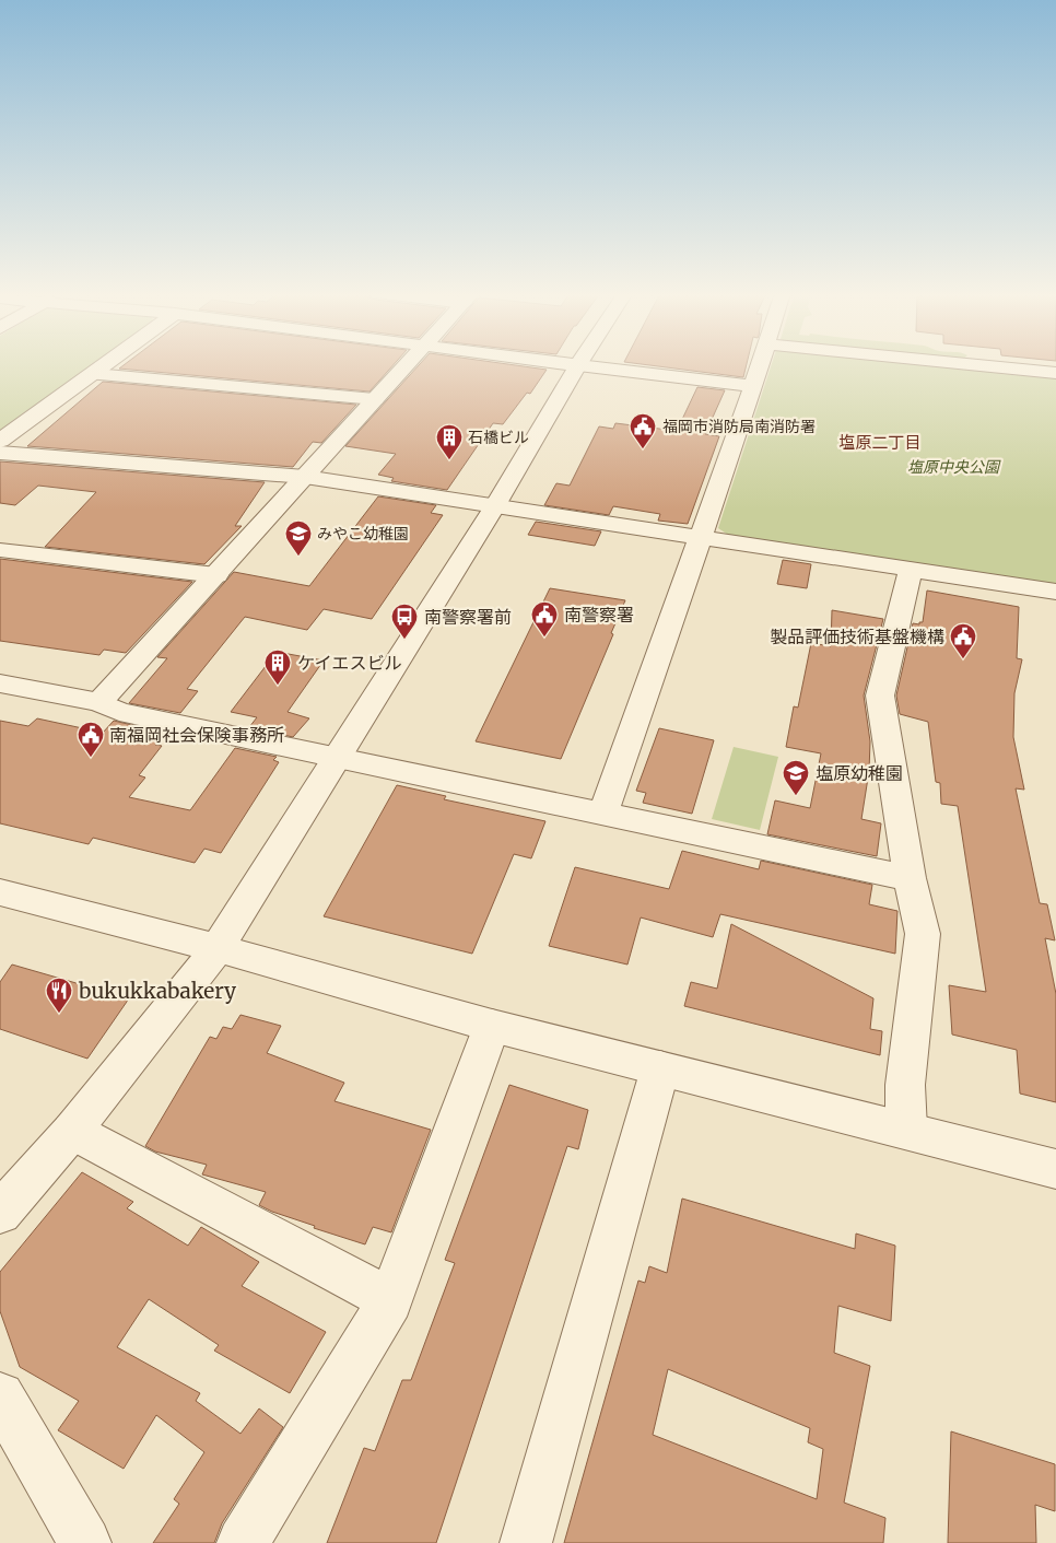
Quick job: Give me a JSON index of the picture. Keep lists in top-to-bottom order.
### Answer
{
  "districts": ["塩原二丁目"],
  "parks": ["塩原中央公園"],
  "places": {
    "public building": [
      "福岡市消防局南消防署",
      "南警察署",
      "製品評価技術基盤機構",
      "南福岡社会保険事務所"
    ],
    "building": ["石橋ビル", "ケイエスビル"],
    "school or university": ["みやこ幼稚園", "塩原幼稚園"],
    "bus stop": ["南警察署前"],
    "restaurant": ["bukukkabakery"]
  }
}
